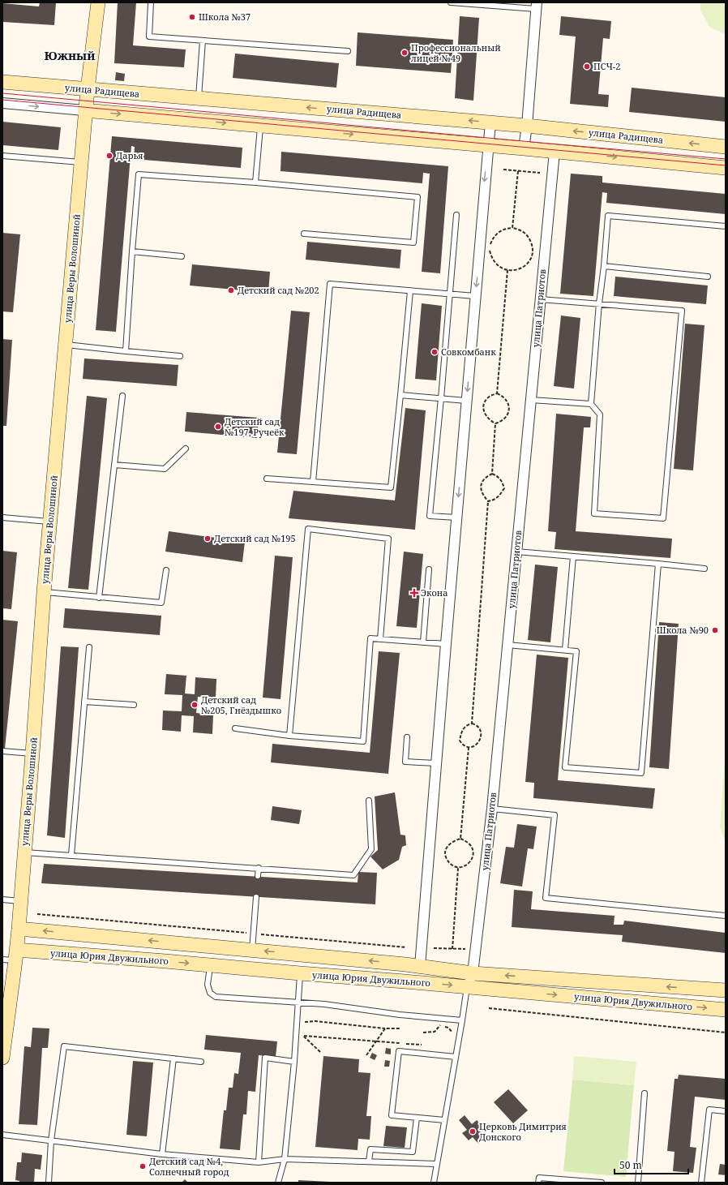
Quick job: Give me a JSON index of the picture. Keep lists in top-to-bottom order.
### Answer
{
  "streets": {
    "street": [
      "улица Радищева",
      "улица Веры Волошиной",
      "улица Патриотов",
      "улица Юрия Двужильного"
    ]
  },
  "crossings": [
    ["улица Радищева", "улица Веры Волошиной"],
    ["улица Веры Волошиной", "улица Юрия Двужильного"],
    ["улица Патриотов", "улица Юрия Двужильного"]
  ],
  "districts": ["Южный"],
  "places": {
    "other": [
      "Школа №37",
      "Профессиональный лицей №49",
      "ПСЧ-2",
      "Дарья",
      "Детский сад №202",
      "Совкомбанк",
      "Детский сад №197, Ручеёк",
      "Детский сад №195",
      "Школа №90",
      "Детский сад №205, Гнёздышко",
      "Церковь Димитрия Донского",
      "Детский сад №4, Солнечный город"
    ],
    "health": ["Экона"]
  },
  "scale_bar": "50 m"
}
